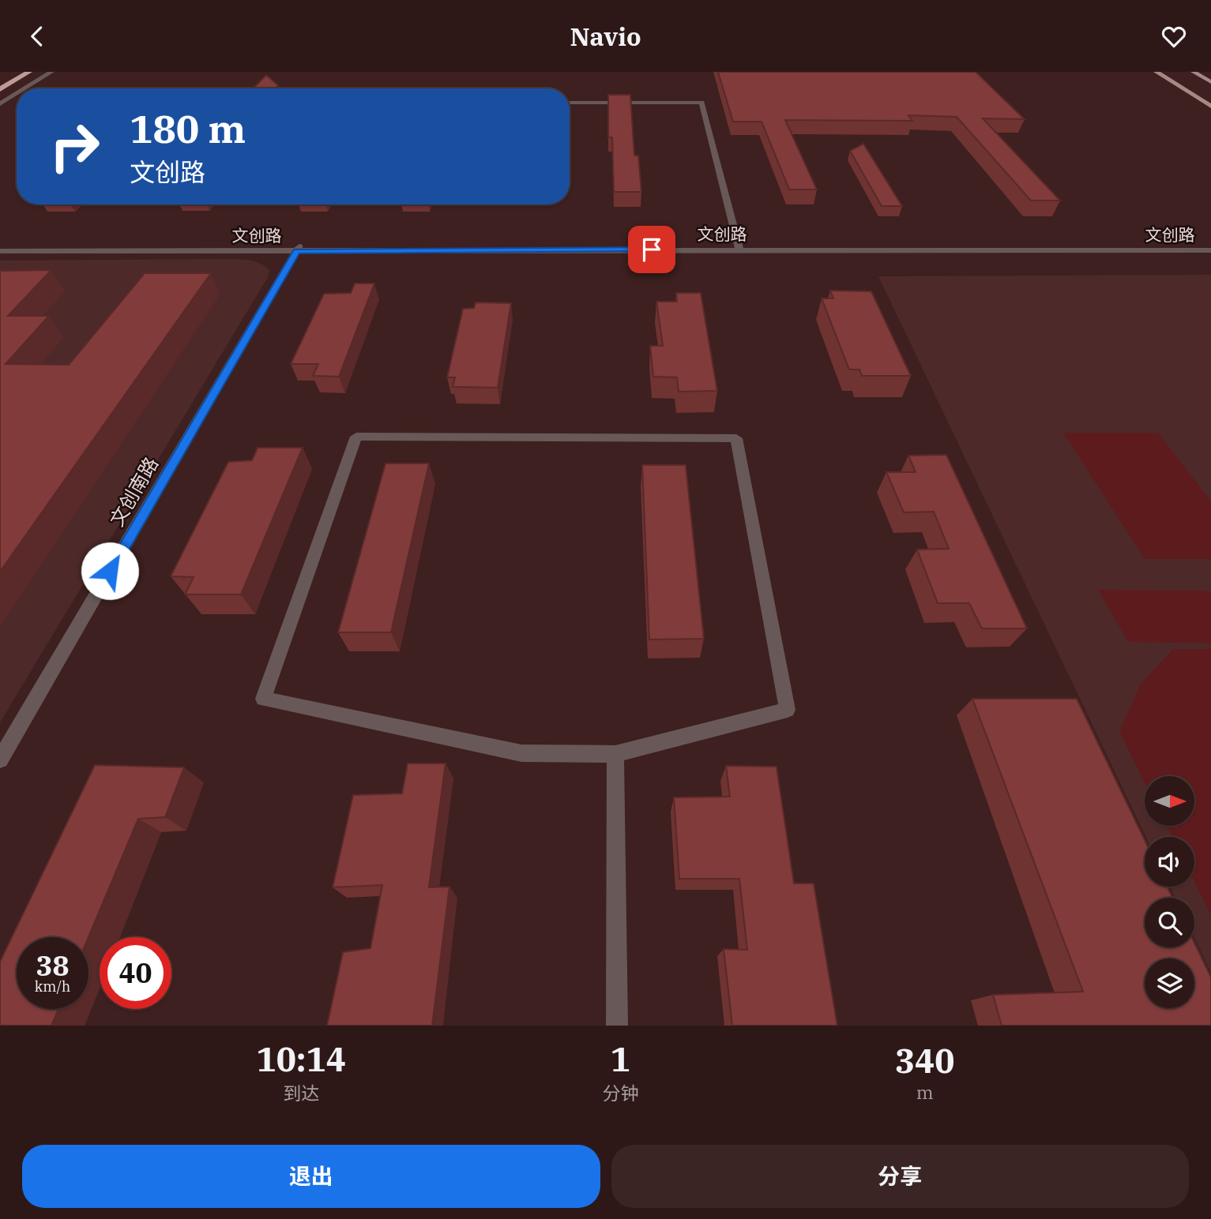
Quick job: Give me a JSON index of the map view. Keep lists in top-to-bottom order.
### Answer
{
  "streets": {
    "street": ["文创路", "文创南路"]
  },
  "crossings": [
    ["文创路", "文创南路"]
  ],
  "north": "right",
  "page": {
    "header": "Navio",
    "turn": ["180 m", "文创路"],
    "speed": "38 km/h",
    "limit": "40",
    "eta": [
      "10:14",
      "到达",
      "1",
      "分钟",
      "340",
      "m"
    ],
    "buttons": ["退出", "分享"]
  }
}
